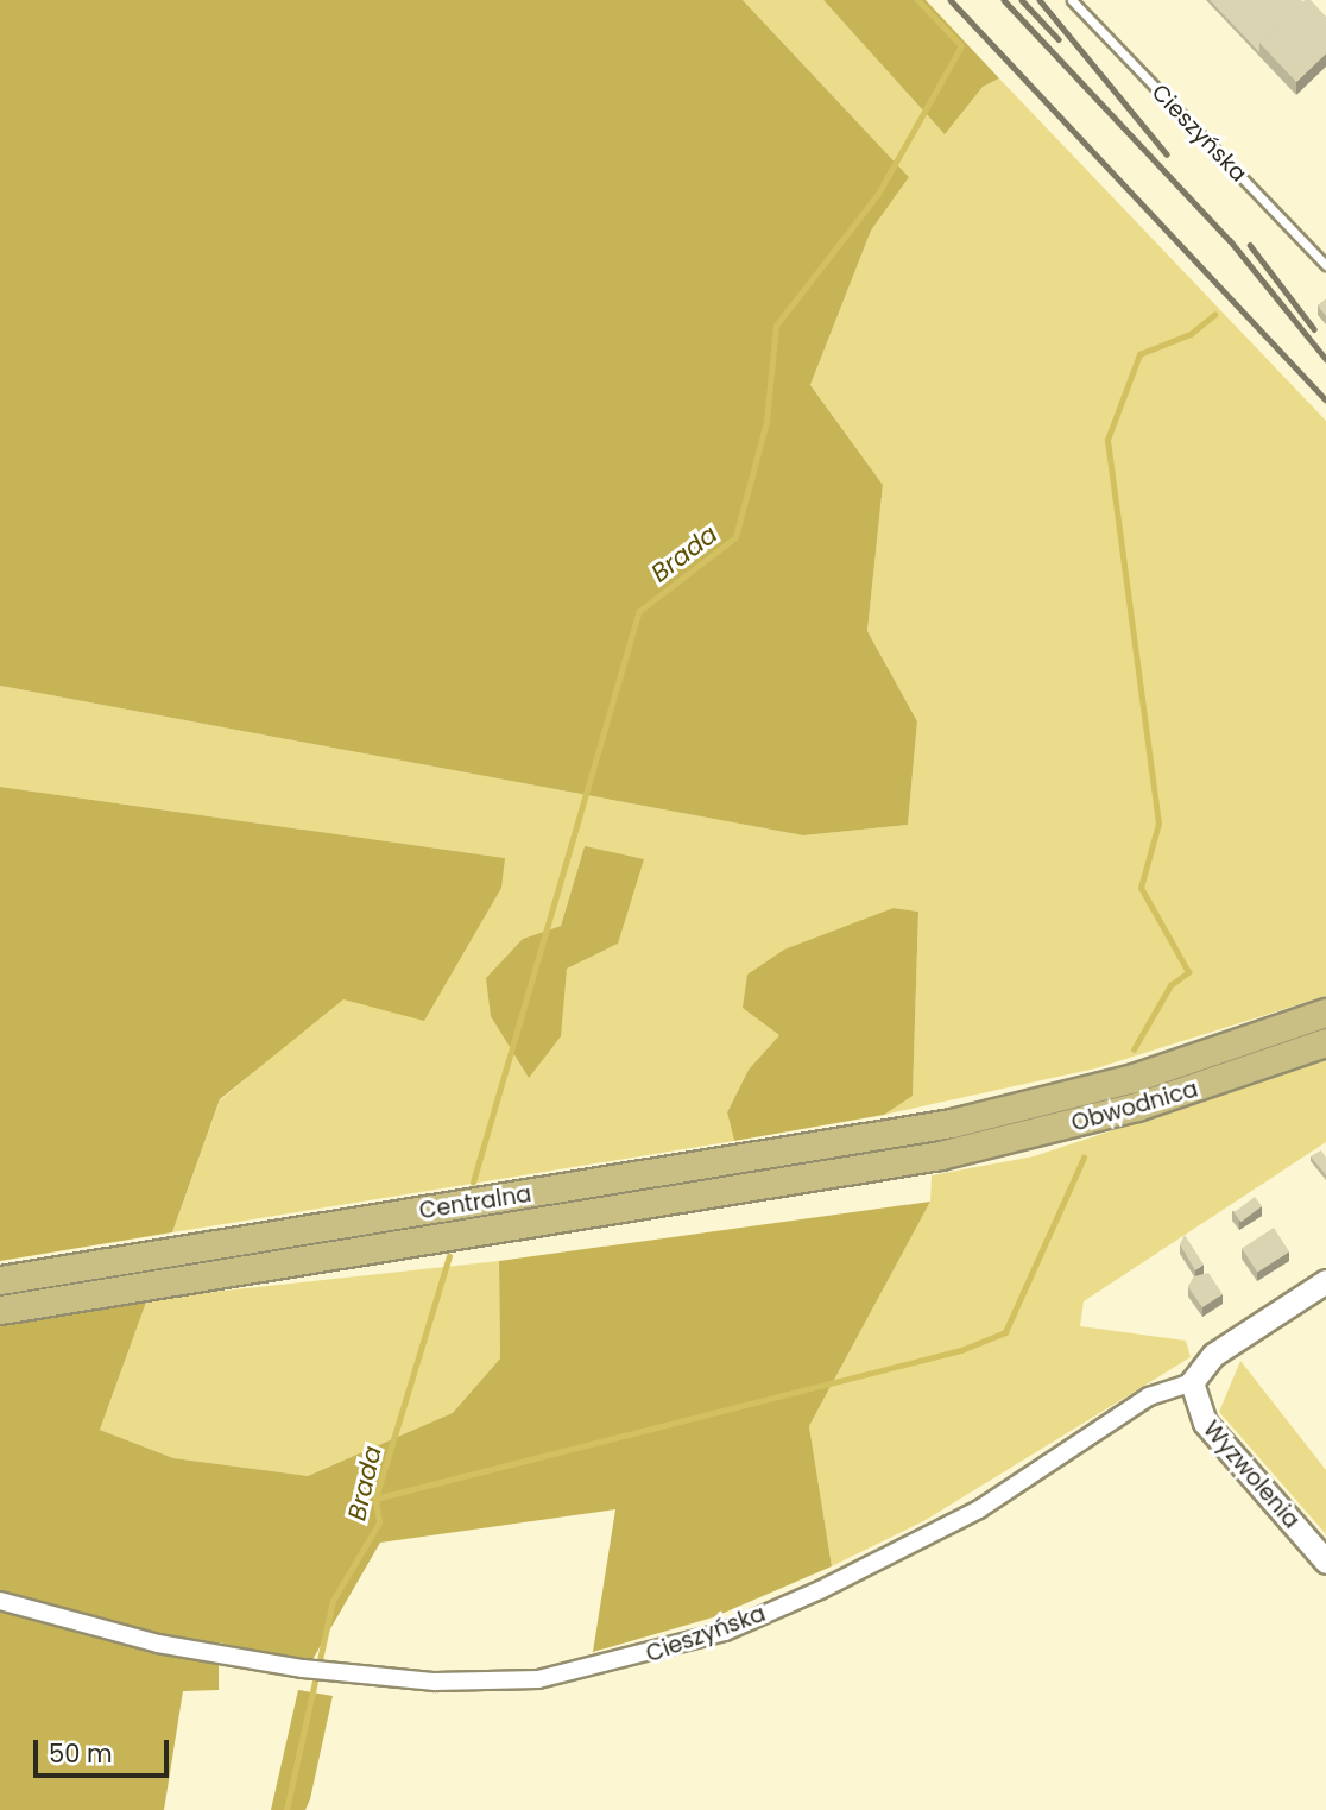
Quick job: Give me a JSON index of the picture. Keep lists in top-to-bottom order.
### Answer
{
  "streets": {
    "main road": ["Obwodnica", "Centralna"],
    "street": ["Cieszyńska", "Wyzwolenia"]
  },
  "crossings": [
    ["Cieszyńska", "Wyzwolenia"],
    ["Obwodnica", "Centralna"]
  ],
  "water": ["Brada"],
  "scale_bar": "50 m"
}
